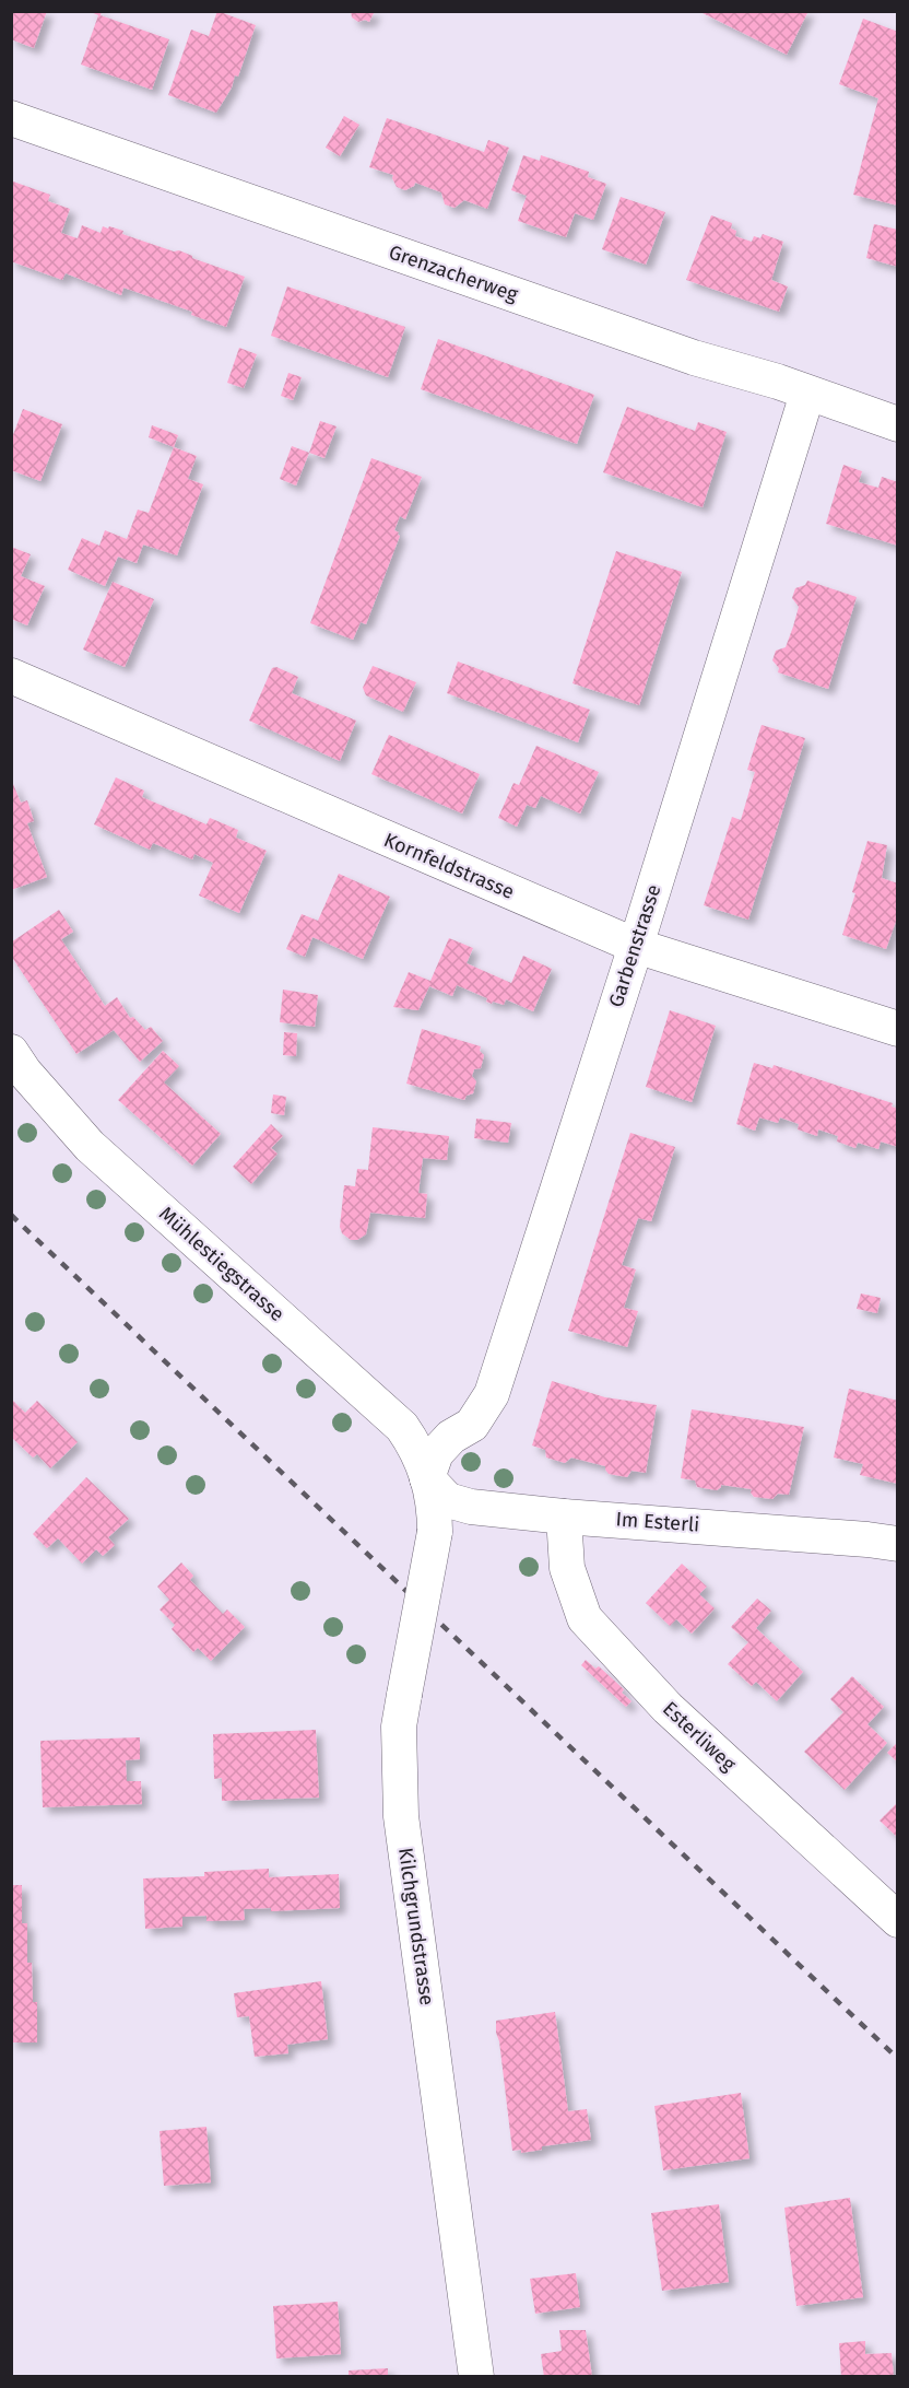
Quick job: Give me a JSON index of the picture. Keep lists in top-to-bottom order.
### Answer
{
  "streets": {
    "street": [
      "Grenzacherweg",
      "Kornfeldstrasse",
      "Garbenstrasse",
      "Mühlestiegstrasse",
      "Im Esterli",
      "Esterliweg",
      "Kilchgrundstrasse"
    ]
  },
  "crossings": [
    ["Grenzacherweg", "Garbenstrasse"],
    ["Kornfeldstrasse", "Garbenstrasse"],
    ["Garbenstrasse", "Mühlestiegstrasse"],
    ["Garbenstrasse", "Im Esterli"],
    ["Garbenstrasse", "Kilchgrundstrasse"],
    ["Mühlestiegstrasse", "Im Esterli"],
    ["Mühlestiegstrasse", "Kilchgrundstrasse"],
    ["Im Esterli", "Esterliweg"],
    ["Im Esterli", "Kilchgrundstrasse"]
  ]
}
